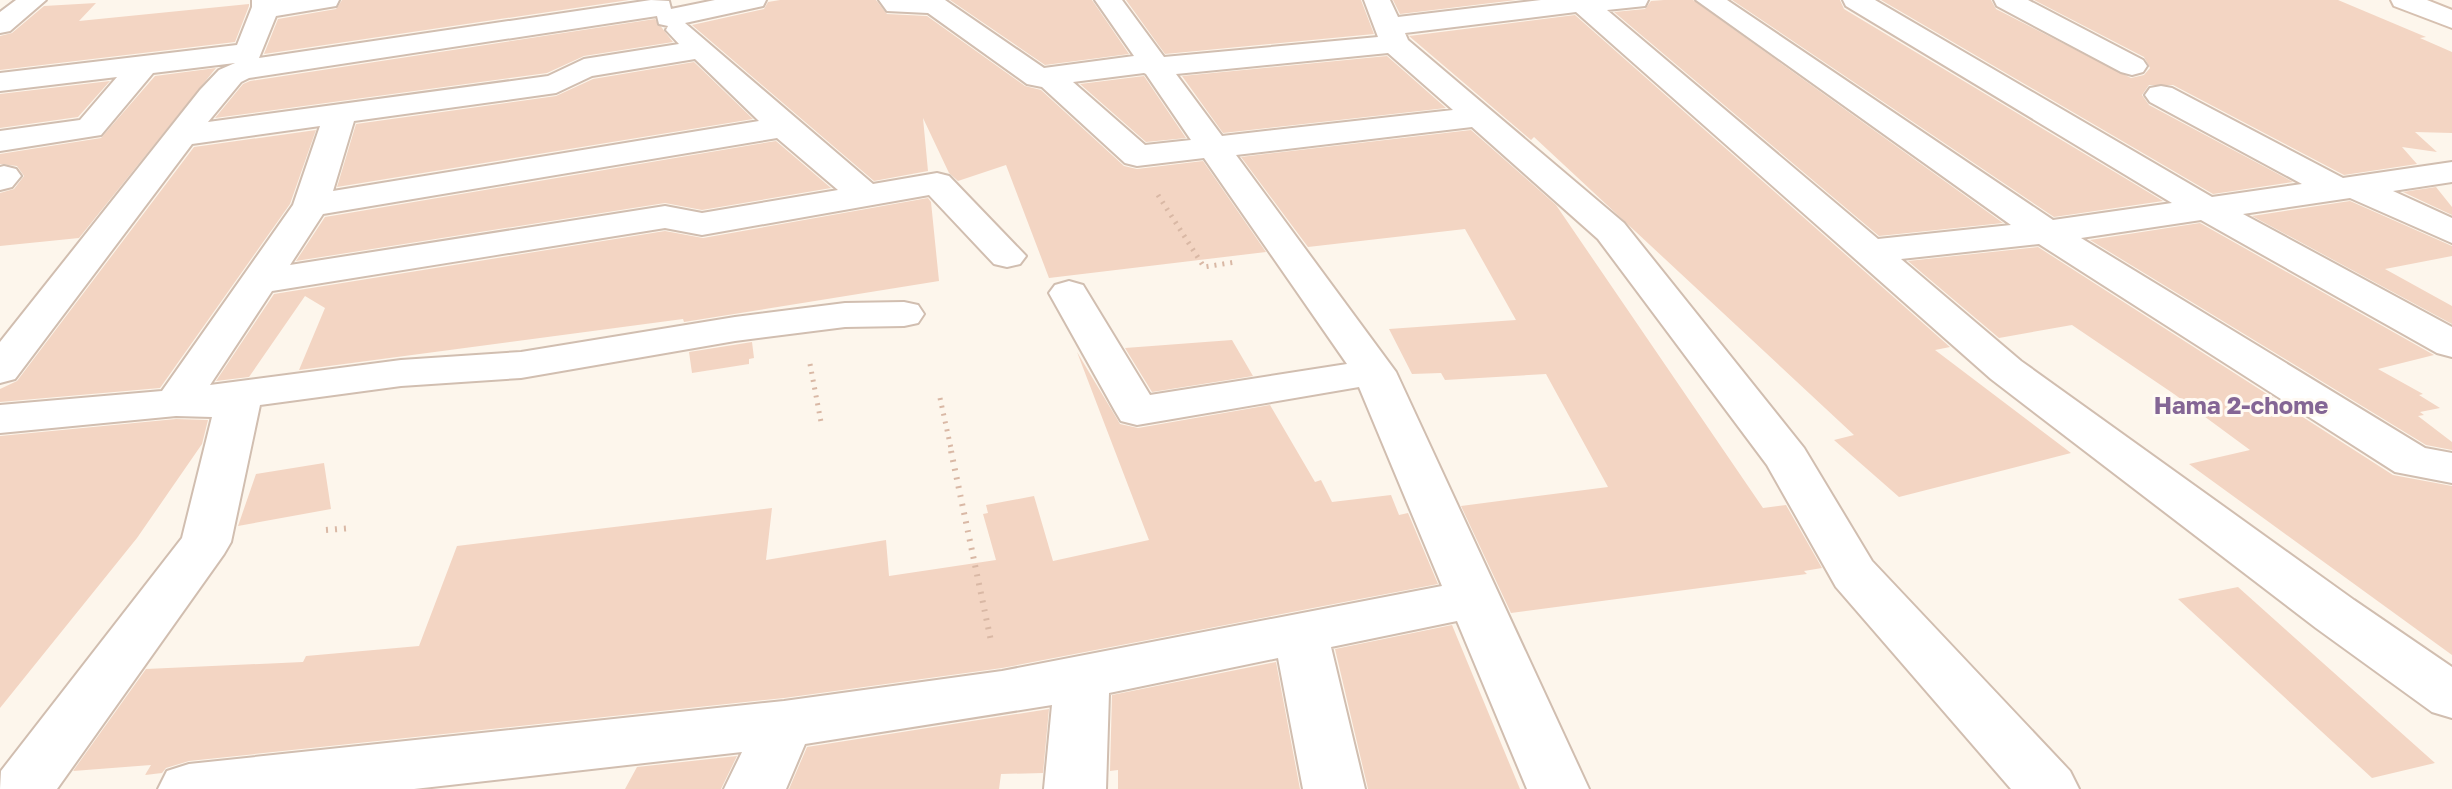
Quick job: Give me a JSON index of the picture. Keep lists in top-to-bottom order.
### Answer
{
  "districts": ["Hama 2-chome"]
}
